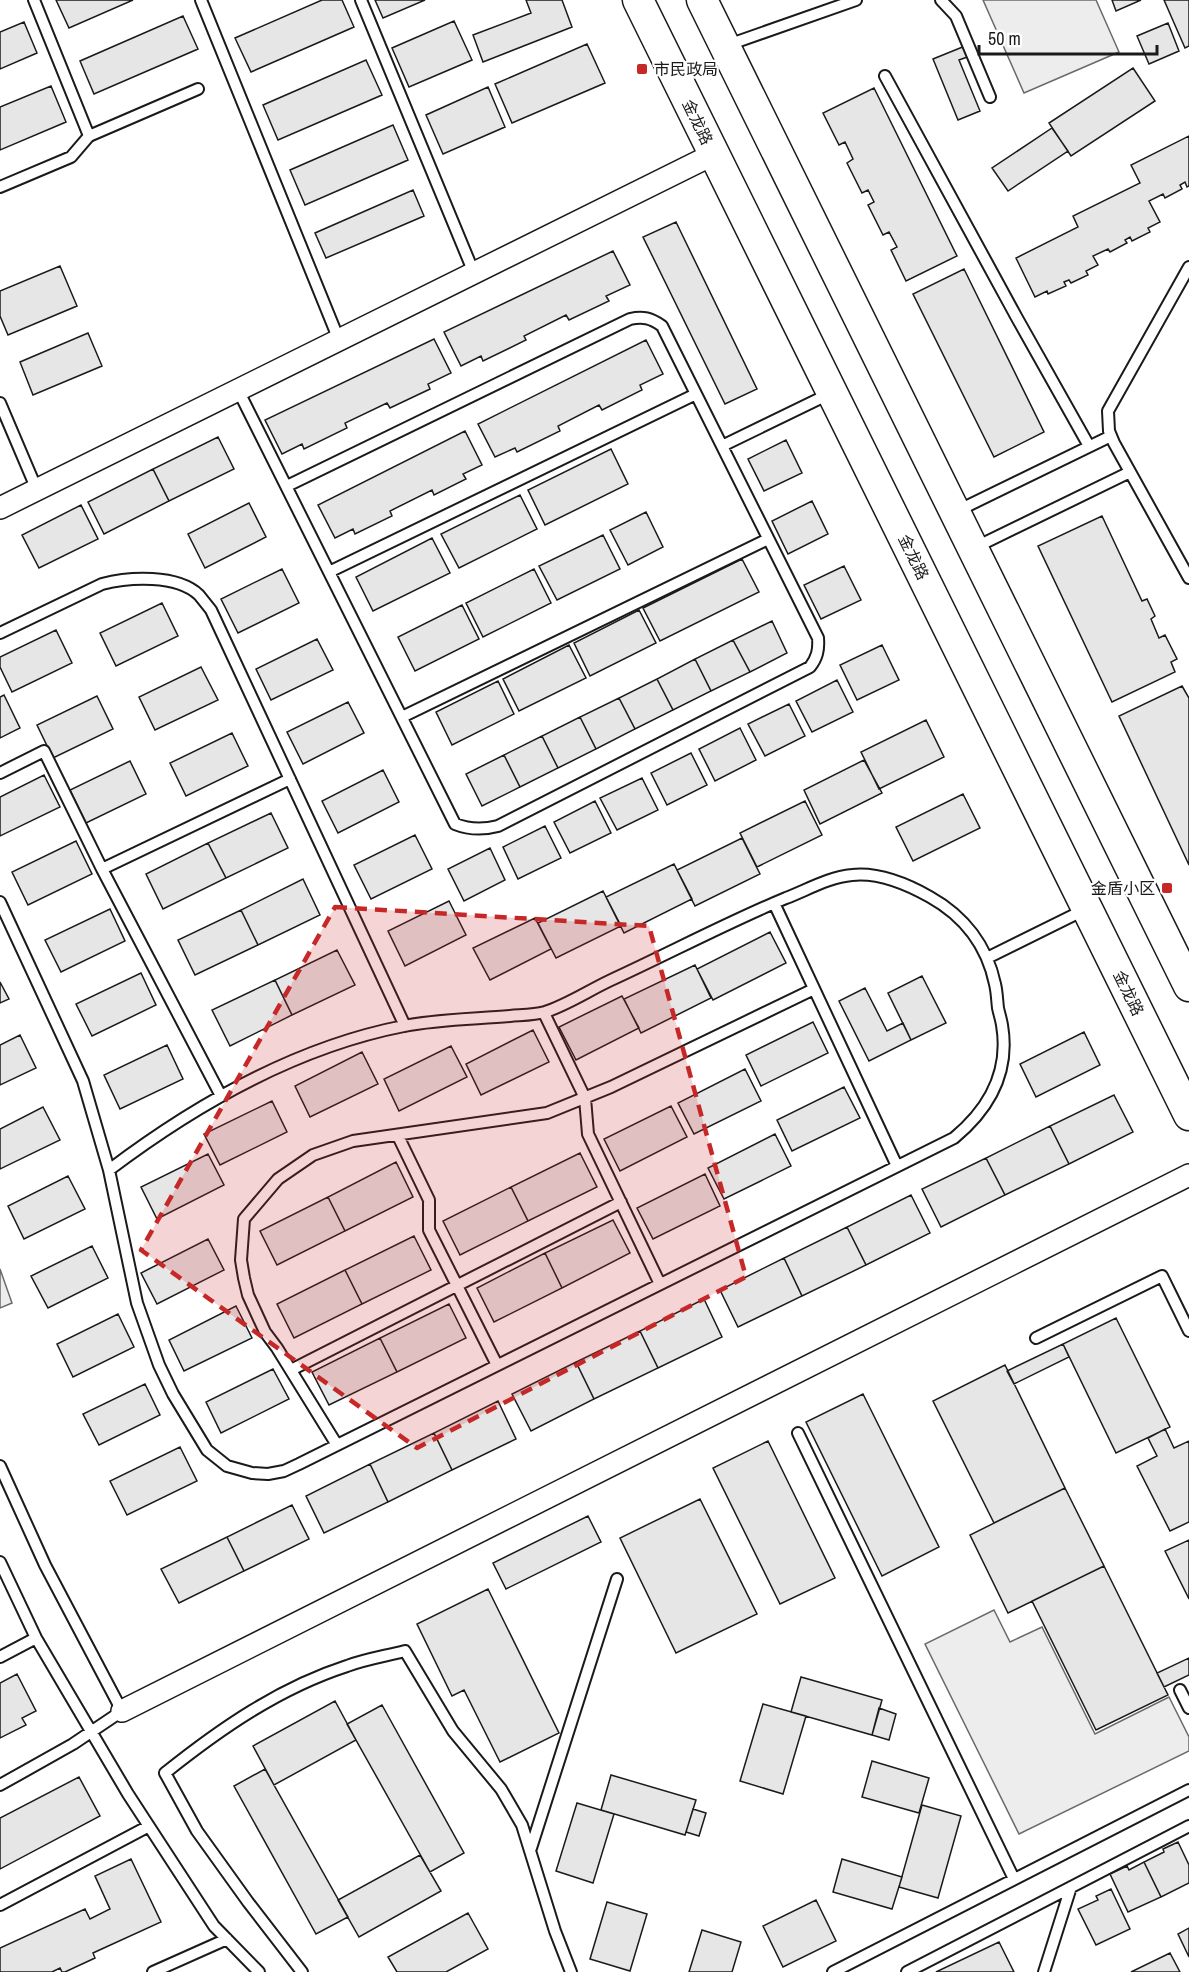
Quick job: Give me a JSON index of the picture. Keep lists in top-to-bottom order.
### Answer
{
  "streets": {
    "main road": ["金龙路"]
  },
  "places": {
    "transit": ["市民政局", "金盾小区"]
  },
  "scale_bar": "50 m"
}
